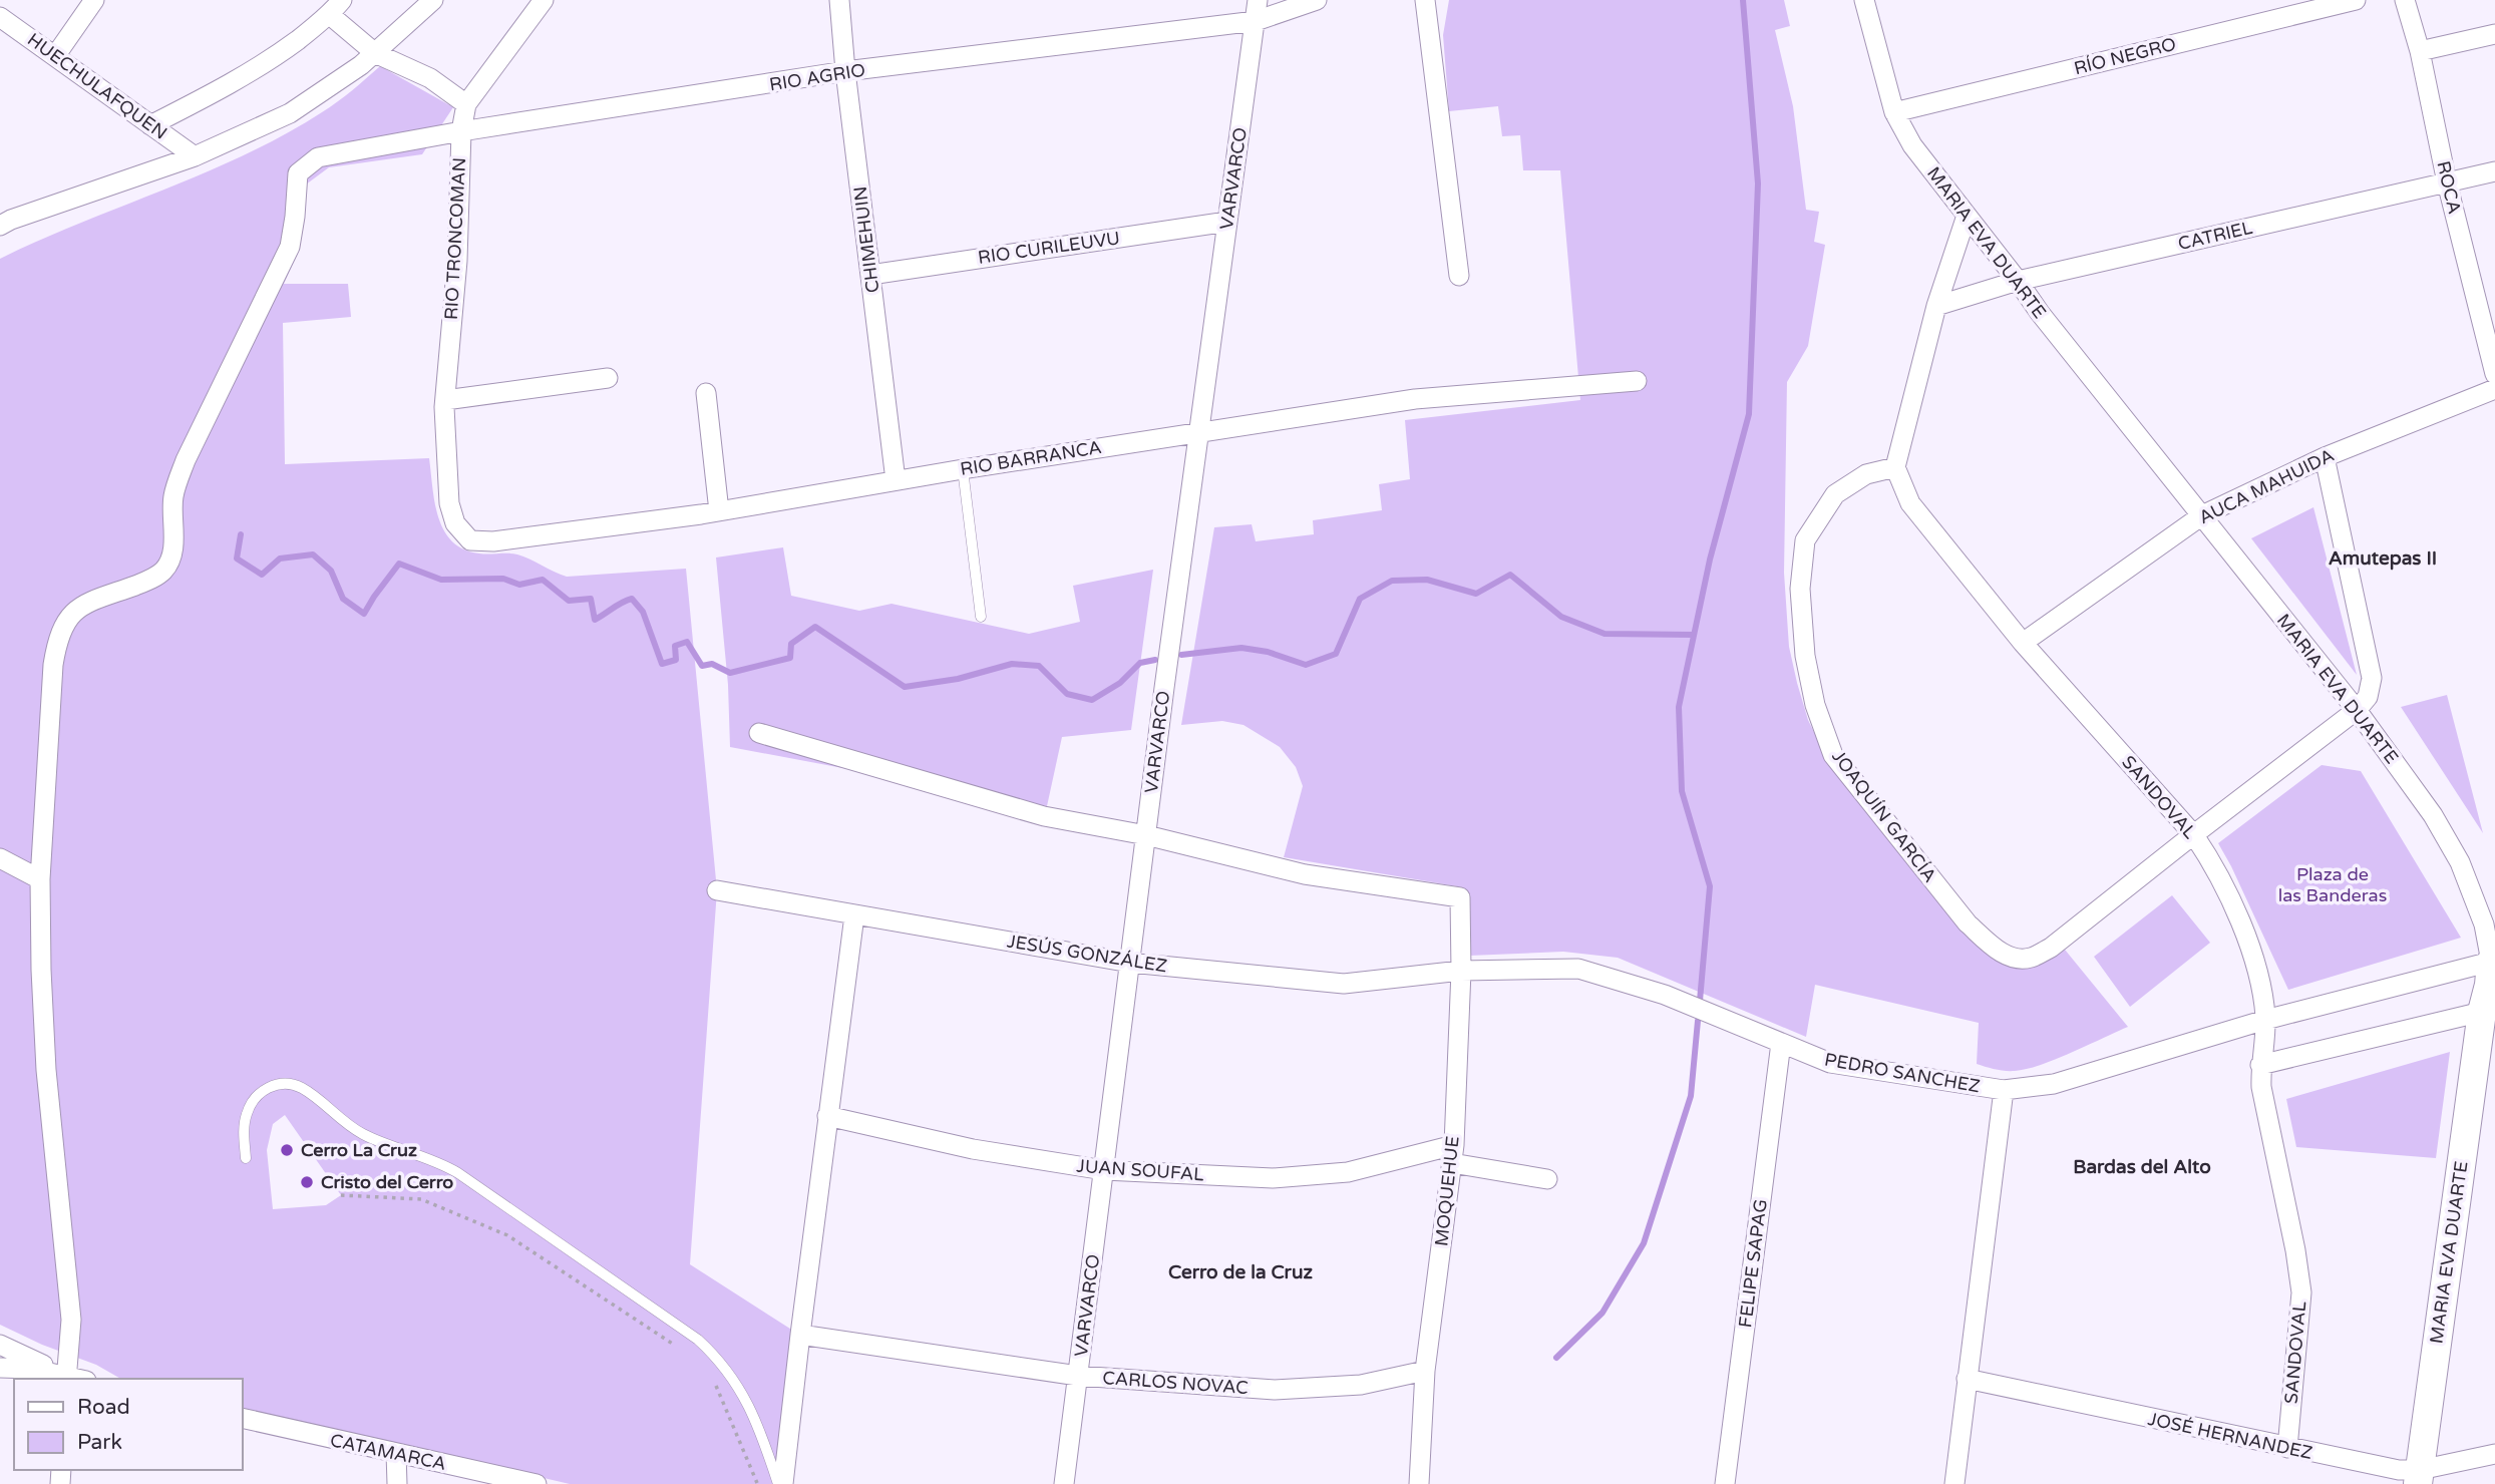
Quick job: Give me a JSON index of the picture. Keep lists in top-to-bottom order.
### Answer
{
  "streets": {
    "main road": ["MARIA EVA DUARTE"],
    "street": [
      "RÍO NEGRO",
      "RIO AGRIO",
      "HUECHULAFQUEN",
      "VARVARCO",
      "ROCA",
      "CATRIEL",
      "RIO TRONCOMAN",
      "CHIMEHUIN",
      "RIO CURILEUVU",
      "RIO BARRANCA",
      "AUCA MAHUIDA",
      "SANDOVAL",
      "JOAQUÍN GARCÍA",
      "JESÚS GONZÁLEZ",
      "PEDRO SANCHEZ",
      "JUAN SOUFAL",
      "MOQUEHUE",
      "FELIPE SAPAG",
      "CARLOS NOVAC",
      "JOSÉ HERNANDEZ",
      "CATAMARCA"
    ]
  },
  "crossings": [
    ["RÍO NEGRO", "MARIA EVA DUARTE"],
    ["RIO AGRIO", "VARVARCO"],
    ["RIO AGRIO", "RIO TRONCOMAN"],
    ["RIO AGRIO", "CHIMEHUIN"],
    ["VARVARCO", "RIO CURILEUVU"],
    ["VARVARCO", "RIO BARRANCA"],
    ["VARVARCO", "JESÚS GONZÁLEZ"],
    ["VARVARCO", "JUAN SOUFAL"],
    ["VARVARCO", "MOQUEHUE"],
    ["VARVARCO", "CARLOS NOVAC"],
    ["ROCA", "CATRIEL"],
    ["CATRIEL", "MARIA EVA DUARTE"],
    ["RIO TRONCOMAN", "RIO BARRANCA"],
    ["CHIMEHUIN", "RIO CURILEUVU"],
    ["CHIMEHUIN", "RIO BARRANCA"],
    ["MARIA EVA DUARTE", "AUCA MAHUIDA"],
    ["MARIA EVA DUARTE", "PEDRO SANCHEZ"],
    ["MARIA EVA DUARTE", "JOSÉ HERNANDEZ"],
    ["AUCA MAHUIDA", "SANDOVAL"],
    ["SANDOVAL", "JOAQUÍN GARCÍA"],
    ["SANDOVAL", "PEDRO SANCHEZ"],
    ["SANDOVAL", "JOSÉ HERNANDEZ"],
    ["JESÚS GONZÁLEZ", "PEDRO SANCHEZ"],
    ["JESÚS GONZÁLEZ", "MOQUEHUE"],
    ["PEDRO SANCHEZ", "MOQUEHUE"],
    ["PEDRO SANCHEZ", "FELIPE SAPAG"],
    ["JUAN SOUFAL", "MOQUEHUE"],
    ["MOQUEHUE", "CARLOS NOVAC"]
  ],
  "districts": ["Amutepas II", "Bardas del Alto", "Cerro de la Cruz"],
  "parks": ["Plaza de las Banderas"],
  "places": ["Cerro La Cruz", "Cristo del Cerro"],
  "legend": ["Road", "Park"]
}
